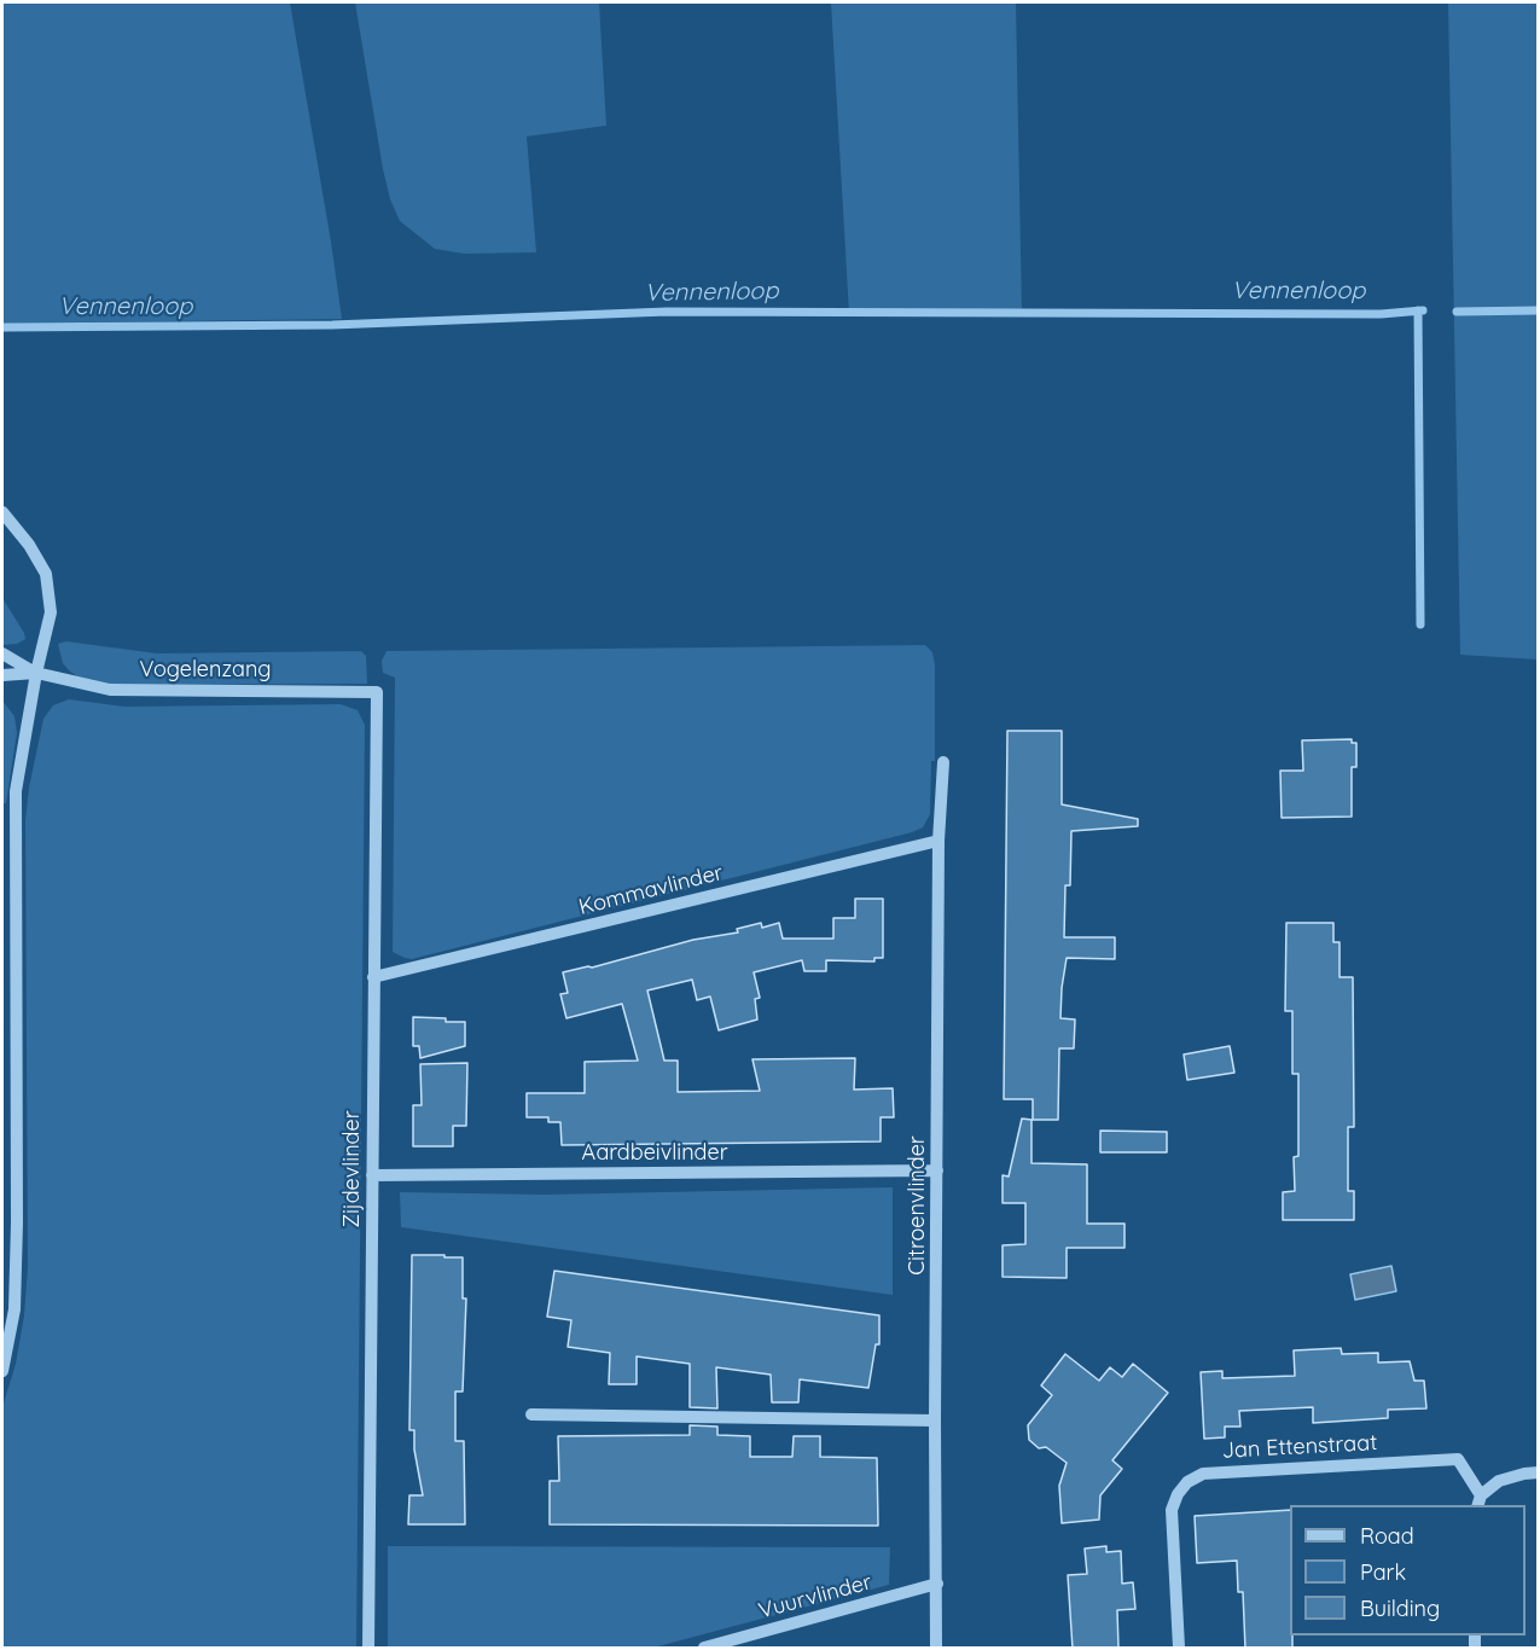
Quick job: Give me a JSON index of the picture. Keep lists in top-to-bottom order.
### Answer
{
  "streets": {
    "street": [
      "Vogelenzang",
      "Kommavlinder",
      "Aardbeivlinder",
      "Zijdevlinder",
      "Citroenvlinder",
      "Jan Ettenstraat",
      "Vuurvlinder"
    ]
  },
  "crossings": [
    ["Vogelenzang", "Zijdevlinder"],
    ["Kommavlinder", "Zijdevlinder"],
    ["Kommavlinder", "Citroenvlinder"],
    ["Aardbeivlinder", "Zijdevlinder"],
    ["Aardbeivlinder", "Citroenvlinder"],
    ["Citroenvlinder", "Vuurvlinder"]
  ],
  "water": ["Vennenloop"],
  "legend": ["Road", "Park", "Building"]
}
